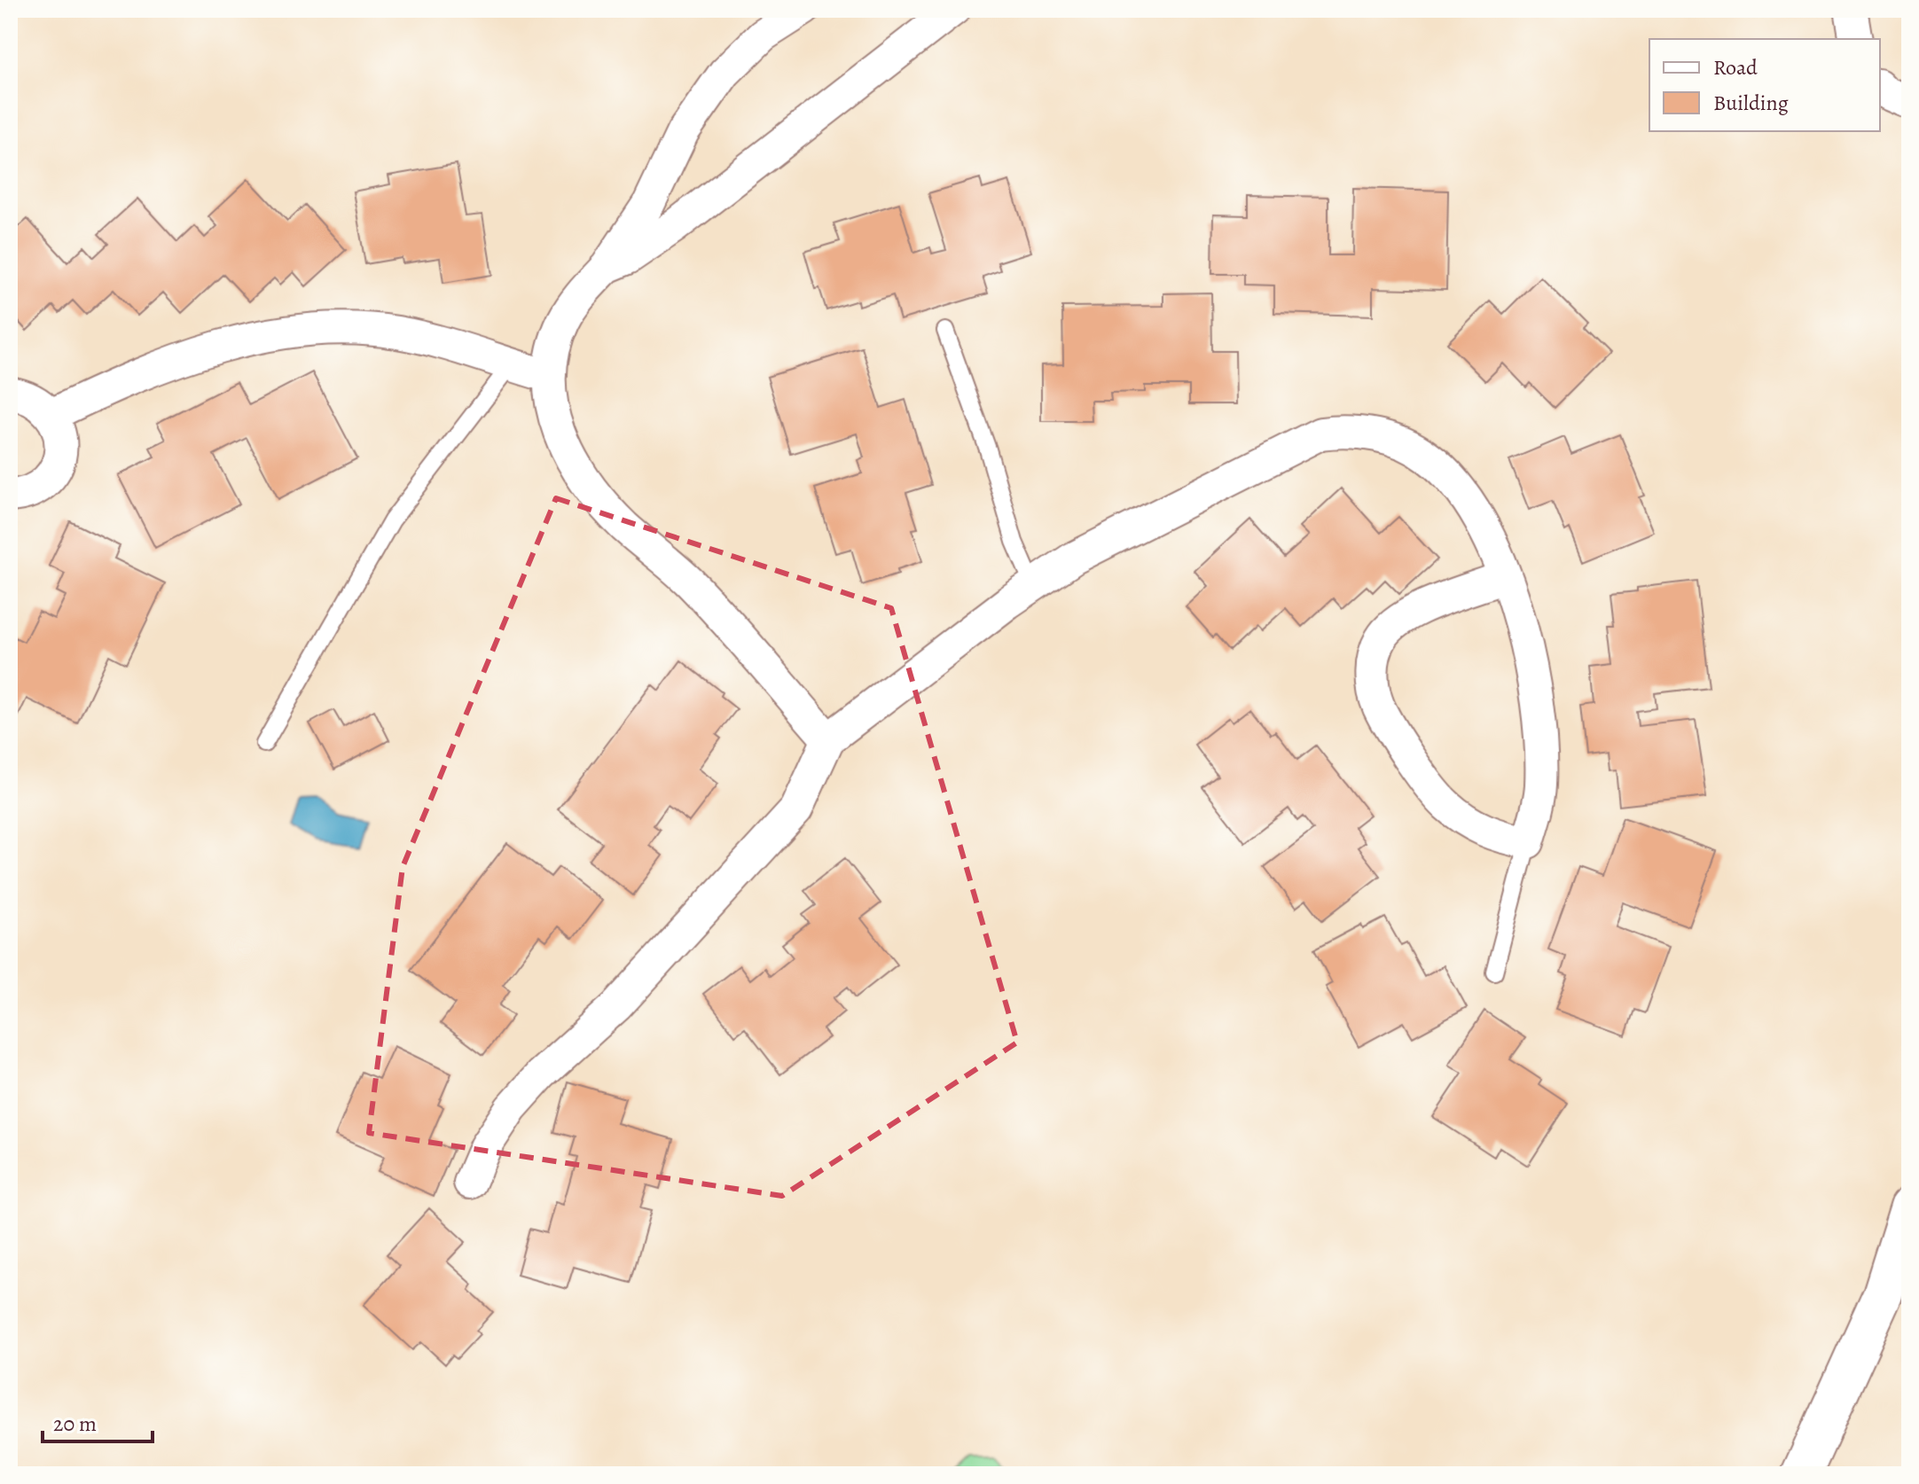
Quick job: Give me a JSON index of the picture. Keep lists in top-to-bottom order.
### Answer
{
  "legend": ["Road", "Building"],
  "scale_bar": "20 m"
}
